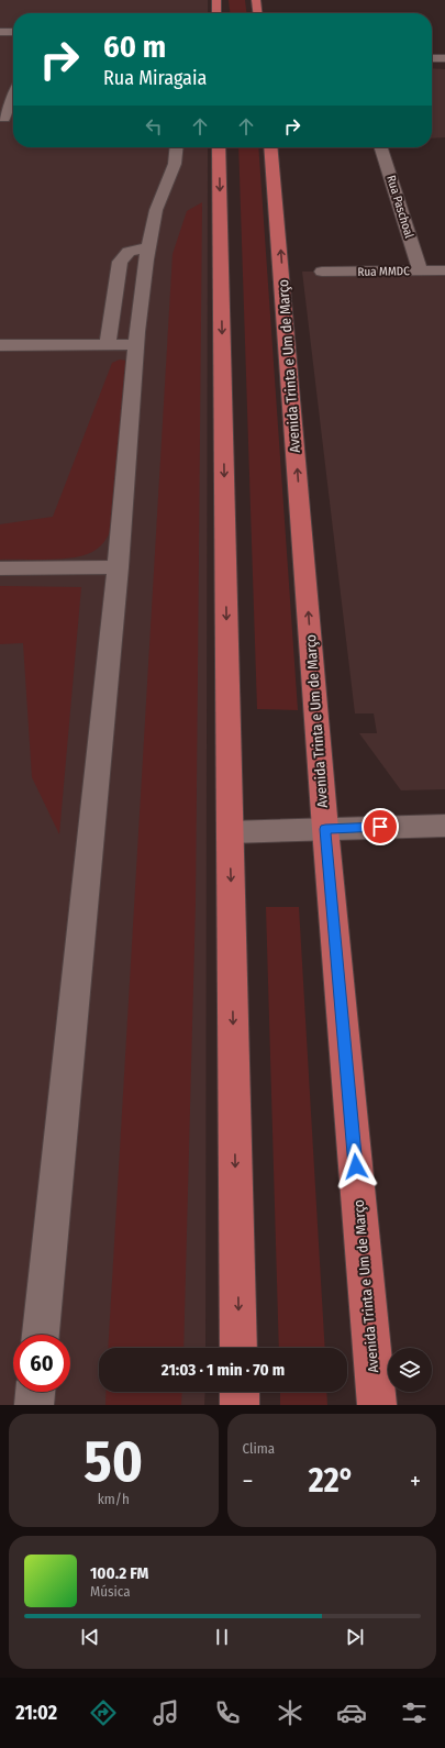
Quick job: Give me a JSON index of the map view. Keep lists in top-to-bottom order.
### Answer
{
  "streets": {
    "main road": ["Avenida Trinta e Um de Março"],
    "street": ["Rua Paschoal", "Rua MMDC"]
  },
  "crossings": [
    ["Rua Paschoal", "Rua MMDC"]
  ],
  "page": {
    "turn": ["60 m", "Rua Miragaia"],
    "limit": "60",
    "trip": "21:03 · 1 min · 70 m",
    "tile": [
      ["50", "km/h"],
      "Clima"
    ],
    "heat": ["−", "22°", "+"],
    "song": ["100.2 FM", "Música"],
    "tabs": "21:02"
  }
}
